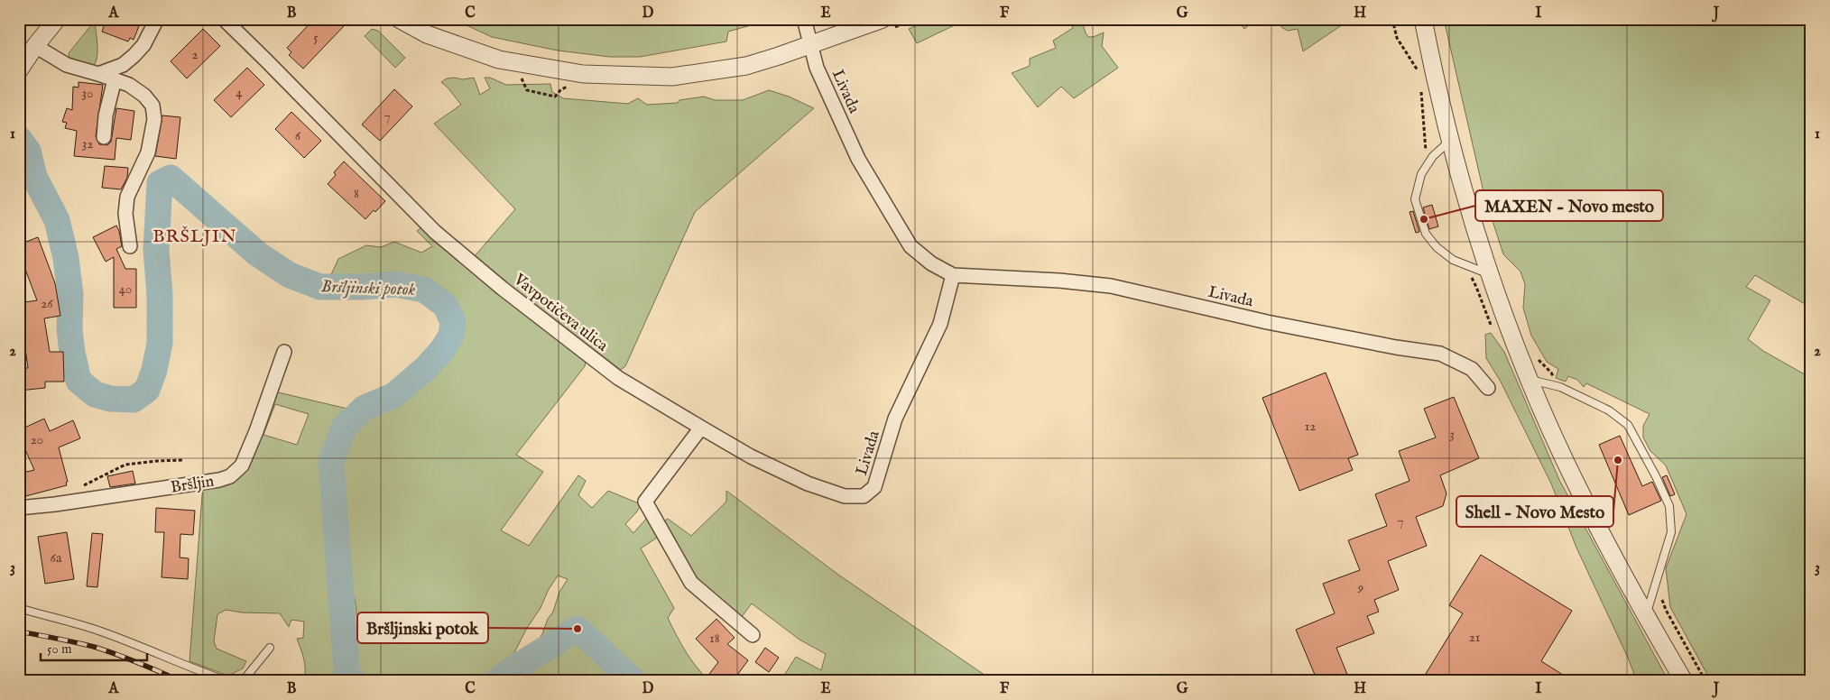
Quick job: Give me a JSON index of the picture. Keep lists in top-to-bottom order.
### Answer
{
  "streets": {
    "street": ["Livada", "Vavpotičeva ulica", "Bršljin"]
  },
  "crossings": [
    ["Livada", "Vavpotičeva ulica"]
  ],
  "districts": ["BRŠLJIN"],
  "water": ["Bršljinski potok"],
  "places": ["MAXEN - Novo mesto", "Shell - Novo Mesto", "Bršljinski potok"],
  "house_numbers": [
    "5",
    "2",
    "4",
    "30",
    "7",
    "6",
    "32",
    "8",
    "40",
    "26",
    "12",
    "3",
    "20",
    "7",
    "6a",
    "9",
    "21",
    "18"
  ],
  "scale_bar": "50 m",
  "grid": {
    "columns": [
      "A",
      "B",
      "C",
      "D",
      "E",
      "F",
      "G",
      "H",
      "I",
      "J"
    ],
    "rows": ["1", "2", "3"]
  }
}
